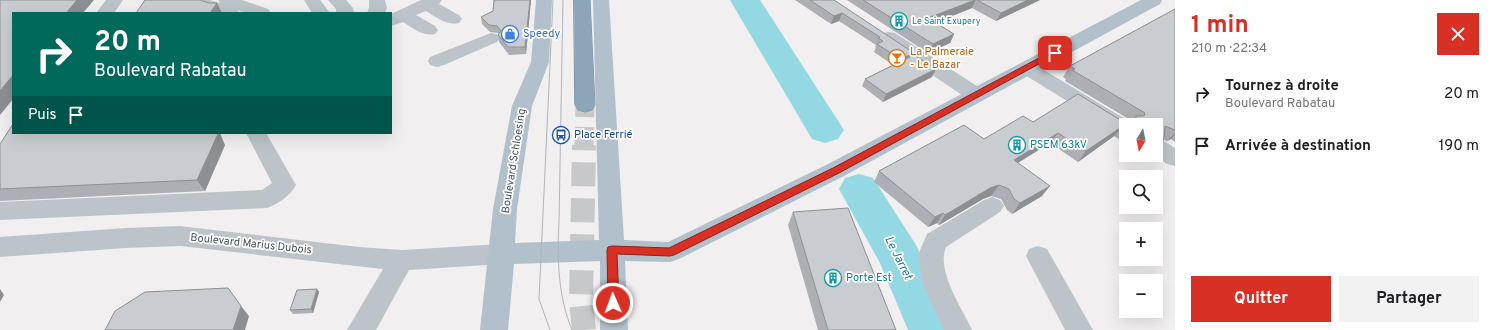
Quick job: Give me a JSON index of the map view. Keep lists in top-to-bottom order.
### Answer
{
  "streets": {
    "main road": ["Boulevard Schloesing"],
    "street": ["Boulevard Marius Dubois"]
  },
  "crossings": [
    ["Boulevard Schloesing", "Boulevard Marius Dubois"]
  ],
  "water": ["Le Jarret"],
  "places": {
    "building": ["Le Saint Exupery", "PSEM 63kV", "Porte Est"],
    "shop": ["Speedy"],
    "bar": ["La Palmeraie - Le Bazar"],
    "bus stop": ["Place Ferrié"]
  },
  "north": "bottom",
  "page": {
    "heading": ["1 min", "210 m · 22:34"],
    "turn": ["20 m", "Boulevard Rabatau"],
    "list": [
      {
        "name": "Tournez à droite",
        "note": "Boulevard Rabatau",
        "value": "20 m"
      },
      {
        "name": "Arrivée à destination",
        "value": "190 m"
      }
    ],
    "then": "Puis",
    "map_buttons": ["+", "−"],
    "buttons": ["Quitter", "Partager"]
  }
}
